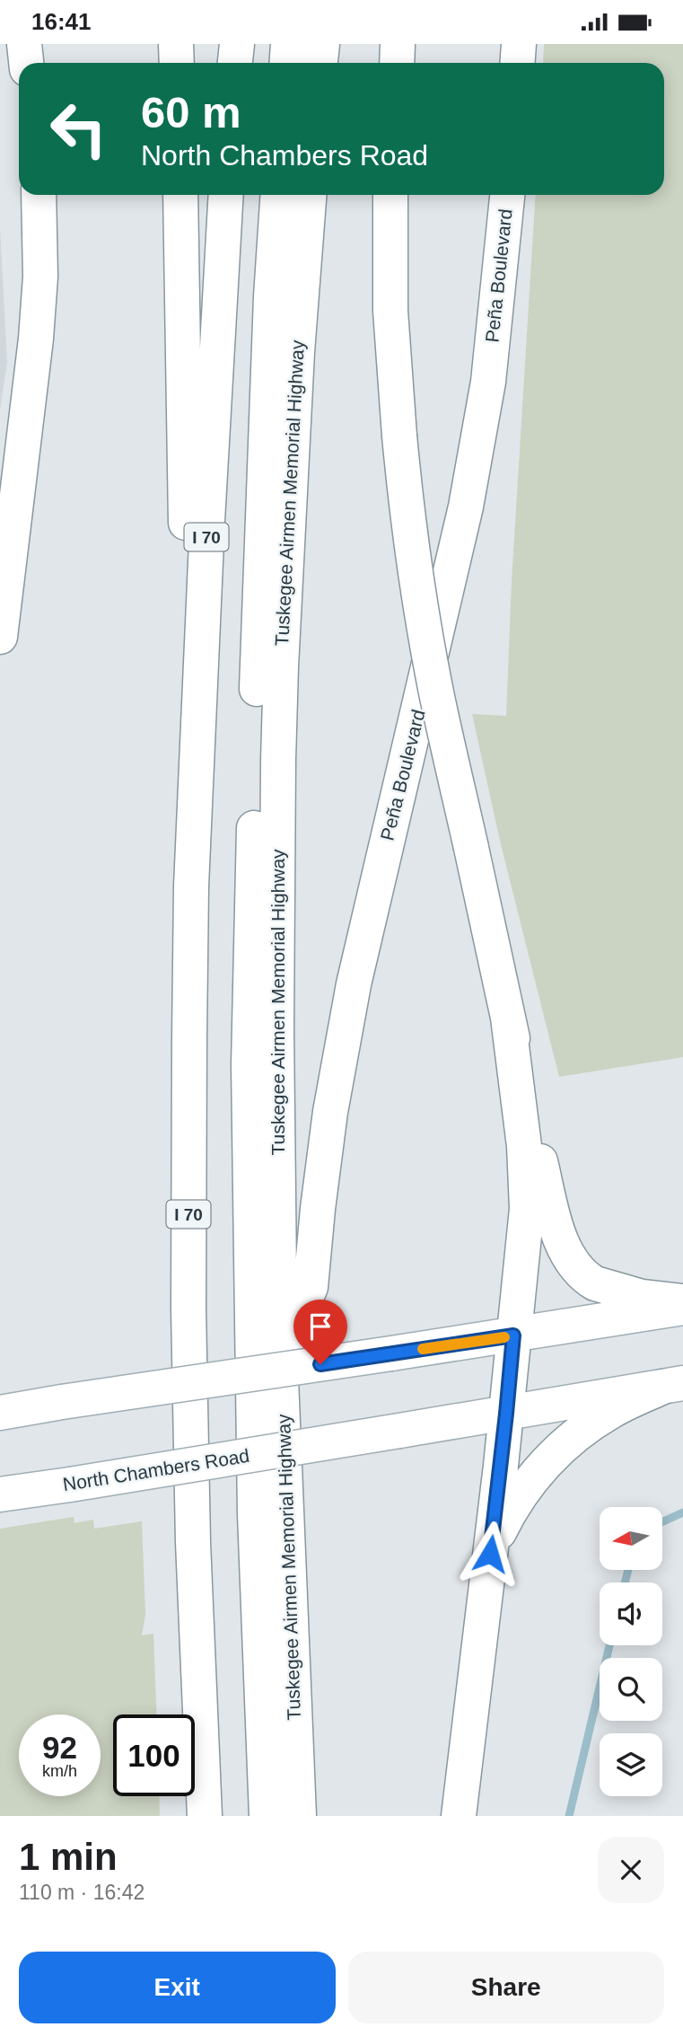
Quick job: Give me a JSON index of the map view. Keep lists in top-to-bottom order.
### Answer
{
  "streets": {
    "main road": [
      "Peña Boulevard",
      "Tuskegee Airmen Memorial Highway",
      "I 70",
      "North Chambers Road"
    ]
  },
  "crossings": [
    ["Peña Boulevard", "Tuskegee Airmen Memorial Highway"]
  ],
  "north": "left",
  "page": {
    "status": "16:41",
    "turn": ["60 m", "North Chambers Road"],
    "speed": "92 km/h",
    "limit": "100",
    "heading": ["1 min", "110 m · 16:42"],
    "buttons": ["Exit", "Share"]
  }
}
